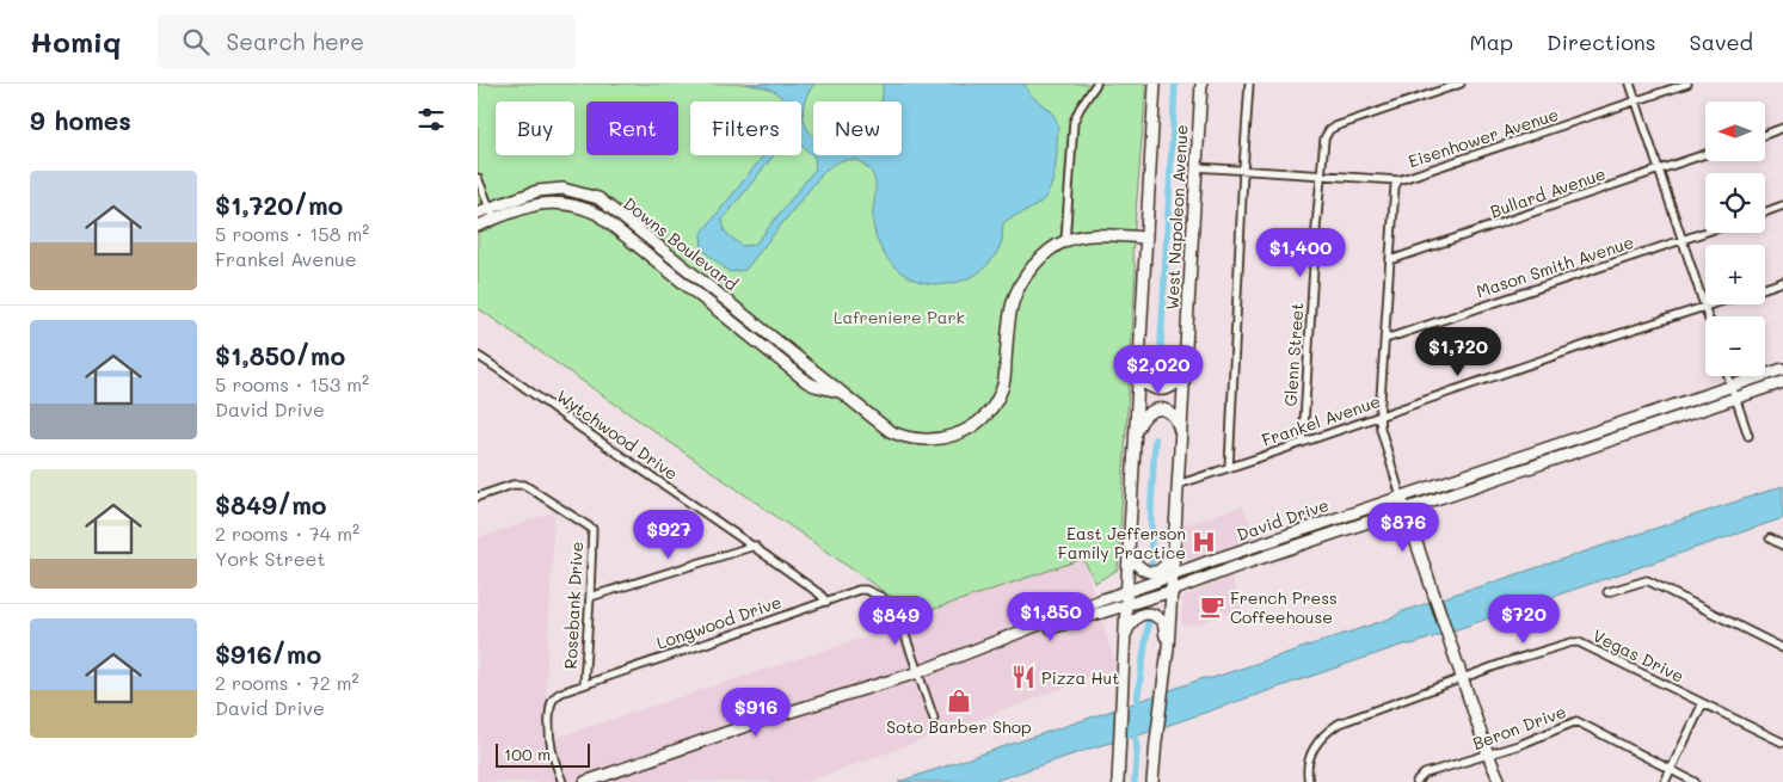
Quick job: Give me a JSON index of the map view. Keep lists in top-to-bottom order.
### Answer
{
  "streets": {
    "main road": ["West Napoleon Avenue", "Downs Boulevard", "David Drive"],
    "street": [
      "Eisenhower Avenue",
      "Bullard Avenue",
      "Mason Smith Avenue",
      "Glenn Street",
      "Frankel Avenue",
      "Wytchwood Drive",
      "Rosebank Drive",
      "Longwood Drive",
      "Vegas Drive",
      "Beron Drive"
    ]
  },
  "crossings": [
    ["Eisenhower Avenue", "West Napoleon Avenue"],
    ["Eisenhower Avenue", "Glenn Street"],
    ["West Napoleon Avenue", "Downs Boulevard"],
    ["West Napoleon Avenue", "Frankel Avenue"],
    ["West Napoleon Avenue", "David Drive"],
    ["Glenn Street", "Frankel Avenue"],
    ["Wytchwood Drive", "Longwood Drive"],
    ["David Drive", "Longwood Drive"],
    ["Rosebank Drive", "Longwood Drive"]
  ],
  "parks": ["Lafreniere Park"],
  "places": {
    "hospital": ["East Jefferson Family Practice"],
    "cafe": ["French Press Coffeehouse"],
    "restaurant": ["Pizza Hut"],
    "shop": ["Soto Barber Shop"]
  },
  "scale_bar": "100 m",
  "north": "left",
  "page": {
    "header": "Homiq",
    "search": "Search here",
    "nav": ["Map", "Directions", "Saved"],
    "heading": "9 homes",
    "map_buttons": ["+", "−"],
    "chip": [
      "Buy",
      "Rent",
      "Filters",
      "New"
    ],
    "list": [
      {
        "name": "$1,720/mo",
        "note": "5 rooms · 158 m² · Frankel Avenue"
      },
      {
        "name": "$1,850/mo",
        "note": "5 rooms · 153 m² · David Drive"
      },
      {
        "name": "$849/mo",
        "note": "2 rooms · 74 m² · York Street"
      },
      {
        "name": "$916/mo",
        "note": "2 rooms · 72 m² · David Drive"
      }
    ],
    "price": [
      "$1,400",
      "$1,720",
      "$2,020",
      "$876",
      "$927",
      "$1,850",
      "$720",
      "$849",
      "$916"
    ],
    "scale": "100 m"
  }
}
